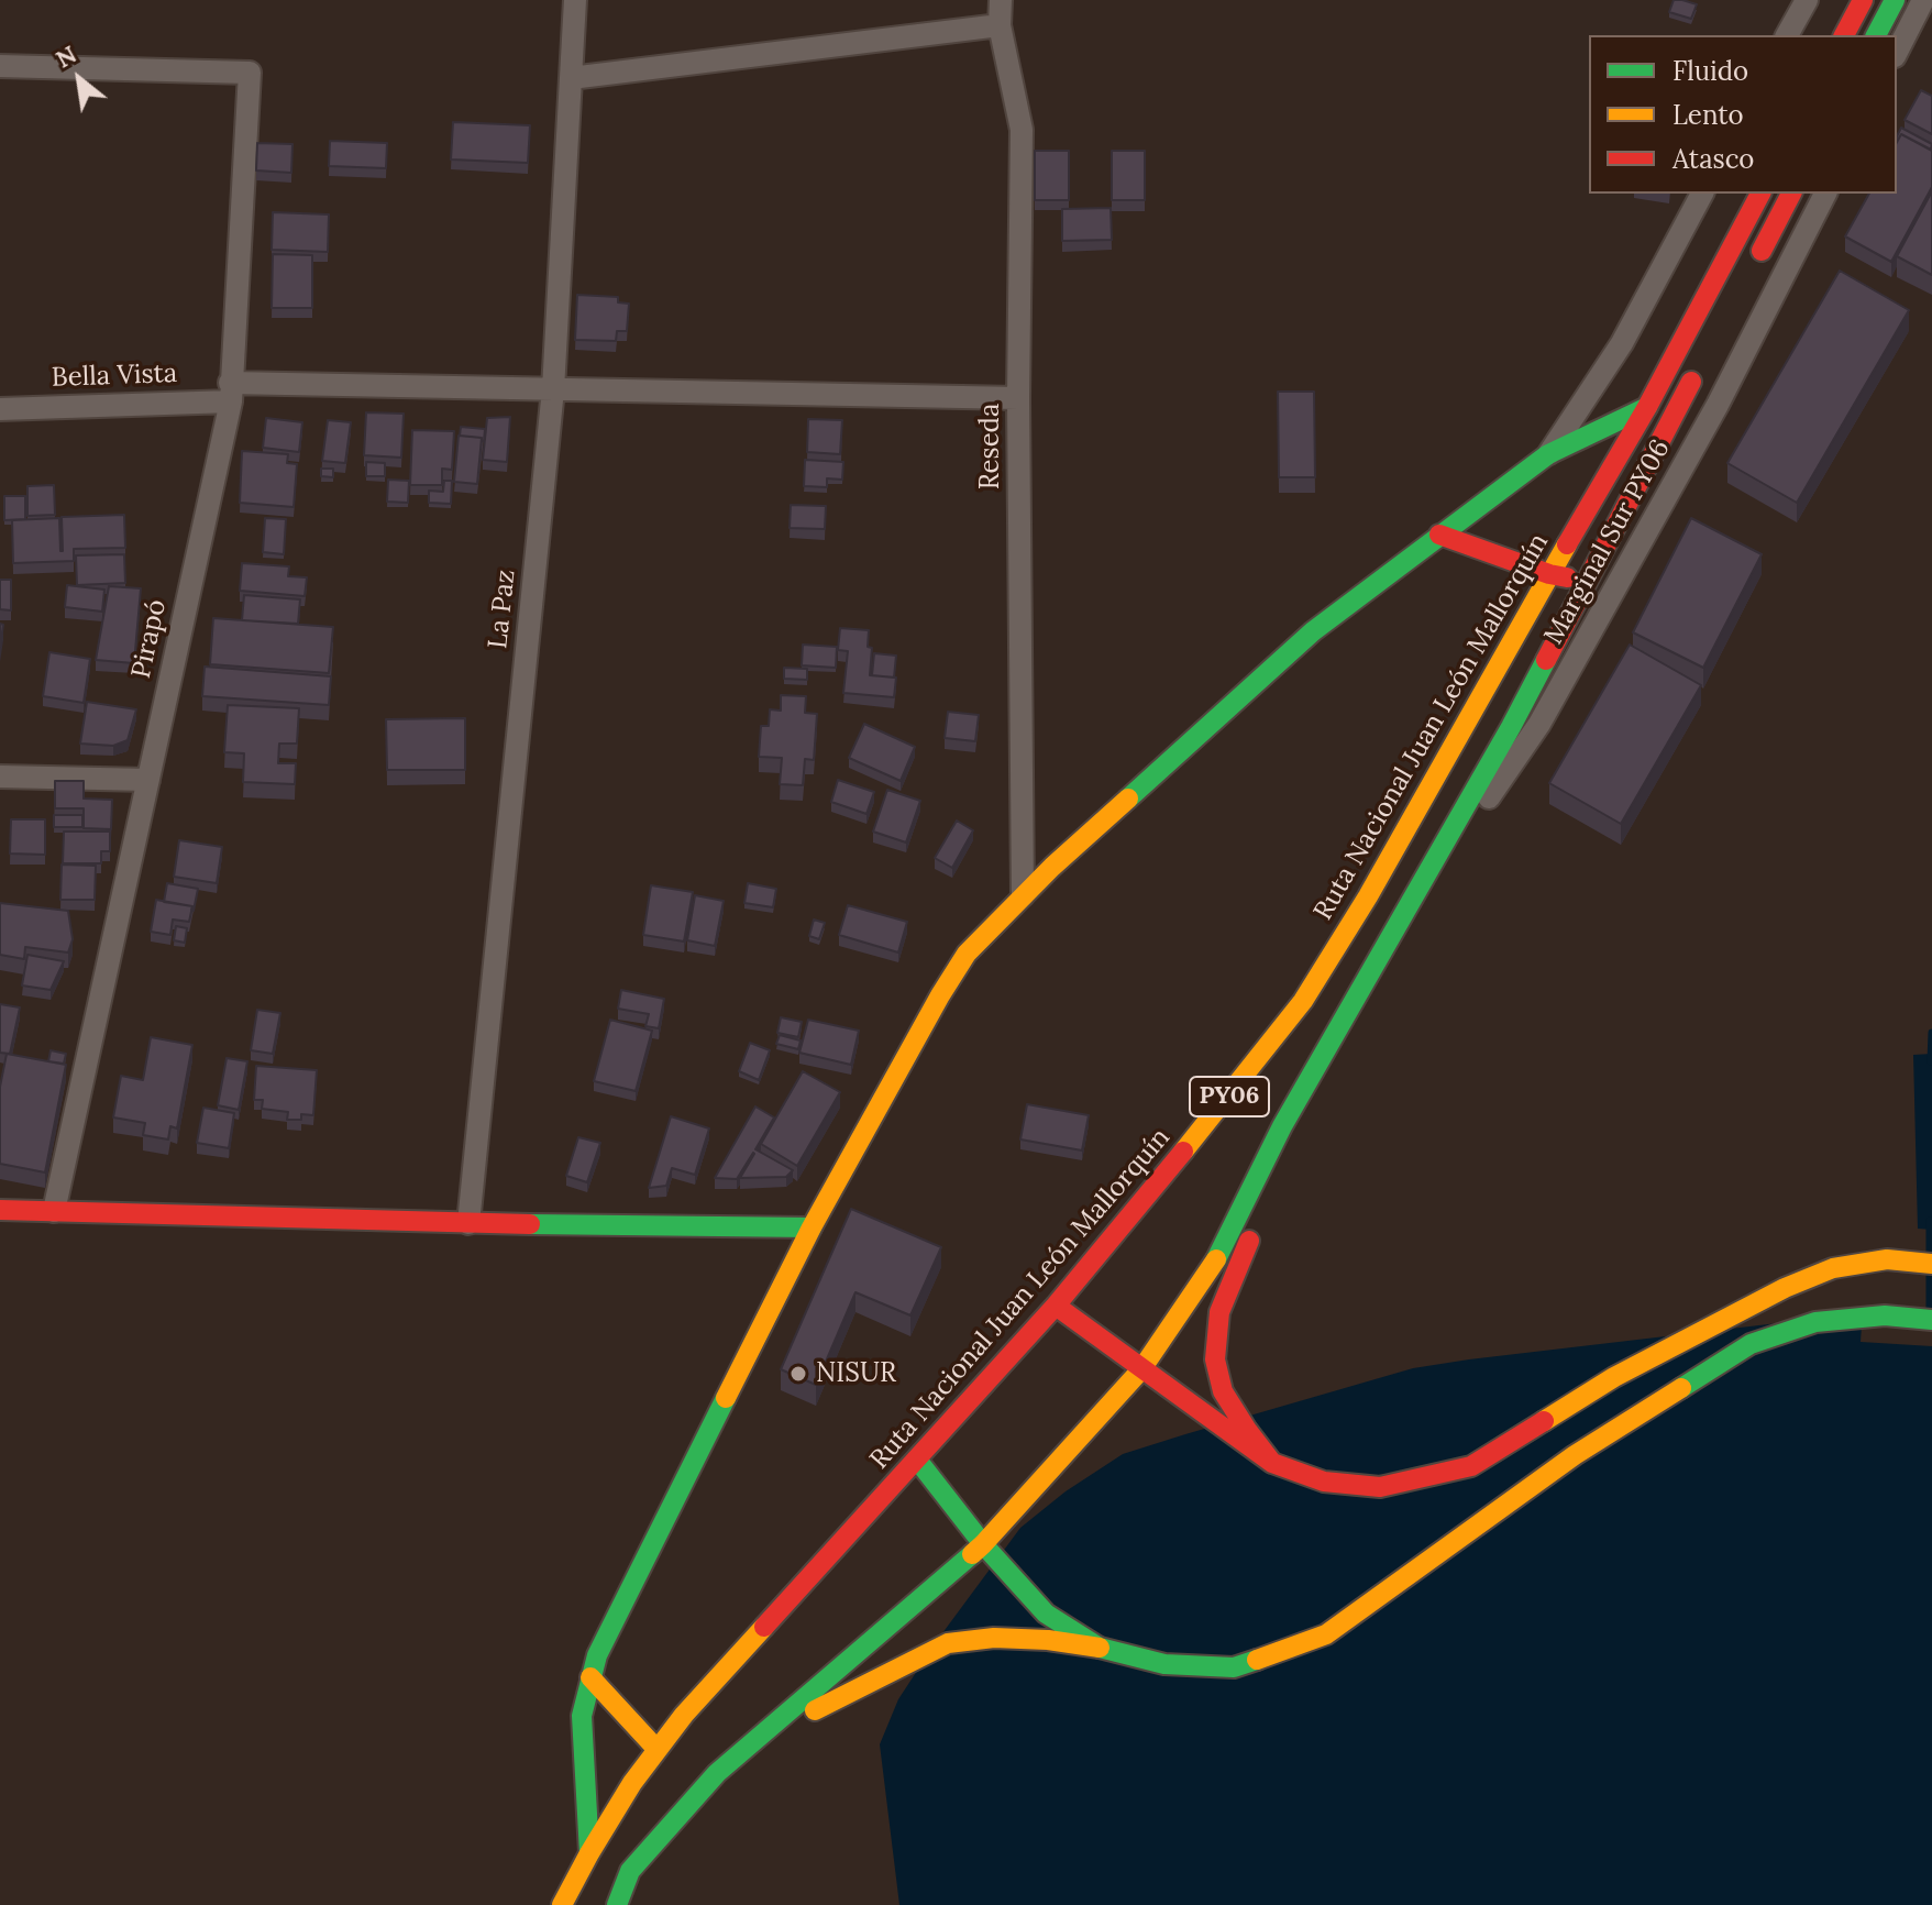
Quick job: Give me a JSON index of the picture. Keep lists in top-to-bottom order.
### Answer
{
  "streets": {
    "main road": ["Ruta Nacional Juan León Mallorquín", "PY06"],
    "street": [
      "Bella Vista",
      "Reseda",
      "Marginal Sur PY06",
      "La Paz",
      "Pirapó"
    ]
  },
  "crossings": [
    ["Bella Vista", "Reseda"],
    ["Bella Vista", "La Paz"],
    ["Bella Vista", "Pirapó"],
    ["Marginal Sur PY06", "PY06"]
  ],
  "places": ["NISUR"],
  "legend": ["Fluido", "Lento", "Atasco"],
  "north": "top left"
}
